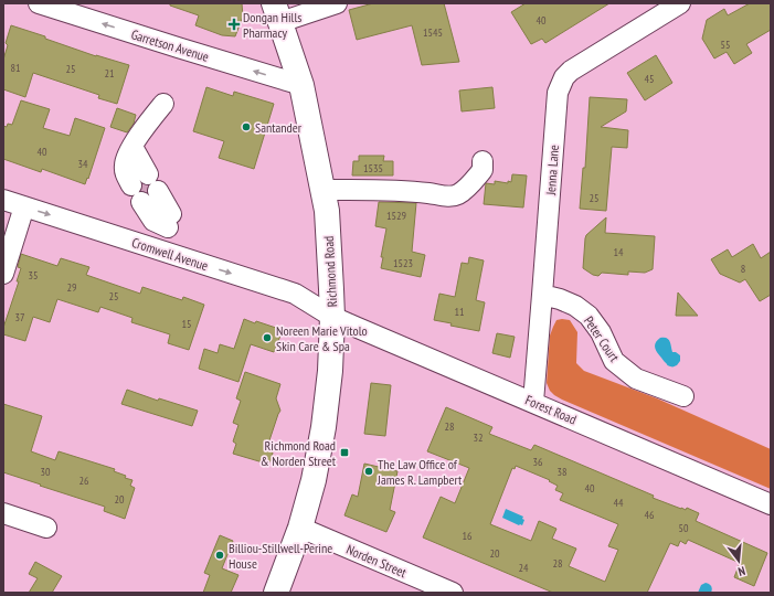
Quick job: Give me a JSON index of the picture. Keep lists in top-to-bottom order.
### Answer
{
  "streets": {
    "main road": ["Richmond Road"],
    "street": [
      "Garretson Avenue",
      "Jenna Lane",
      "Cromwell Avenue",
      "Peter Court",
      "Forest Road",
      "Norden Street"
    ]
  },
  "crossings": [
    ["Garretson Avenue", "Richmond Road"],
    ["Jenna Lane", "Peter Court"],
    ["Jenna Lane", "Forest Road"],
    ["Cromwell Avenue", "Richmond Road"],
    ["Cromwell Avenue", "Forest Road"],
    ["Richmond Road", "Forest Road"],
    ["Richmond Road", "Norden Street"]
  ],
  "one_way": ["Garretson Avenue", "Cromwell Avenue"],
  "places": {
    "health": ["Dongan Hills Pharmacy"],
    "other": [
      "Santander",
      "Noreen Marie Vitolo Skin Care & Spa",
      "The Law Office of James R. Lampbert",
      "Billiou-Stillwell-Perine House"
    ],
    "transit": ["Richmond Road & Norden Street"]
  },
  "house_numbers": [
    "40",
    "1545",
    "55",
    "81",
    "25",
    "21",
    "45",
    "40",
    "34",
    "1535",
    "25",
    "1529",
    "14",
    "1523",
    "8",
    "35",
    "29",
    "25",
    "11",
    "37",
    "15",
    "28",
    "32",
    "36",
    "30",
    "38",
    "26",
    "40",
    "20",
    "44",
    "46",
    "50",
    "16",
    "20",
    "28",
    "24"
  ],
  "north": "bottom"
}
